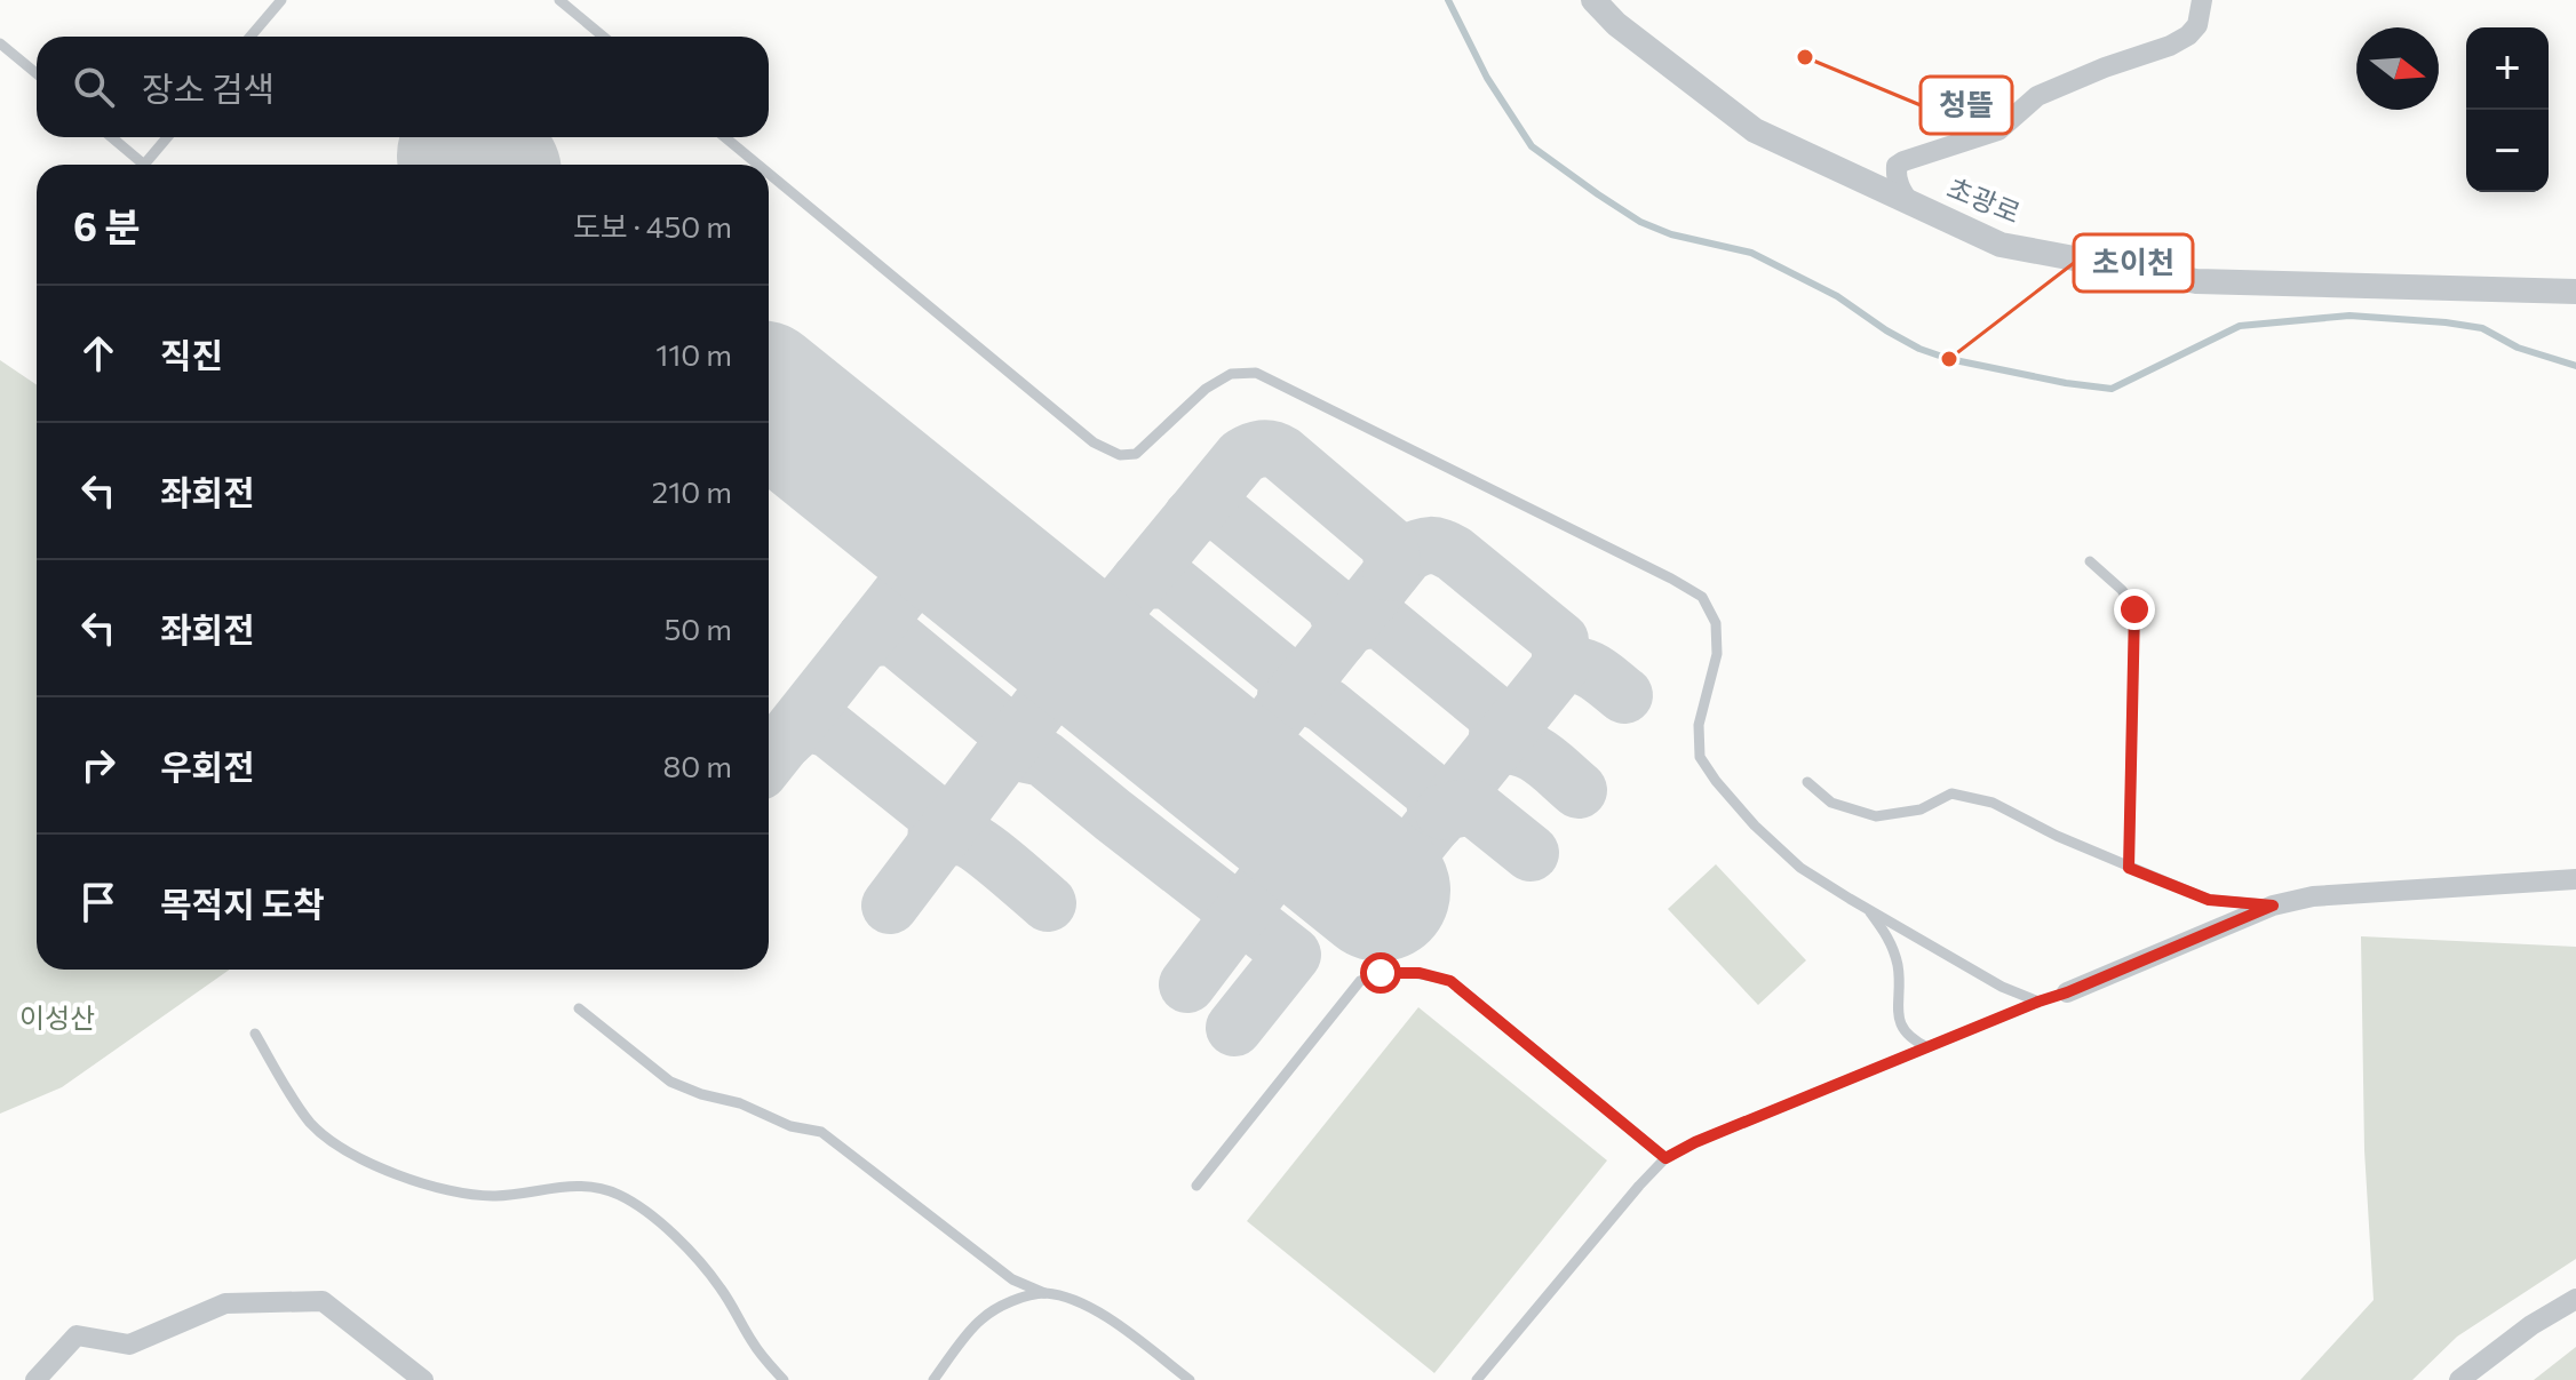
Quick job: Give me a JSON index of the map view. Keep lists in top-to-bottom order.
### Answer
{
  "streets": {
    "street": ["초광로"]
  },
  "parks": ["이성산"],
  "places": ["청뜰", "초이천"],
  "north": "right",
  "page": {
    "map_buttons": ["+", "−"],
    "search": "장소 검색",
    "heading": ["6 분", "도보 · 450 m"],
    "list": [
      ["직진", "110 m"],
      ["좌회전", "210 m"],
      ["좌회전", "50 m"],
      ["우회전", "80 m"],
      "목적지 도착"
    ]
  }
}
